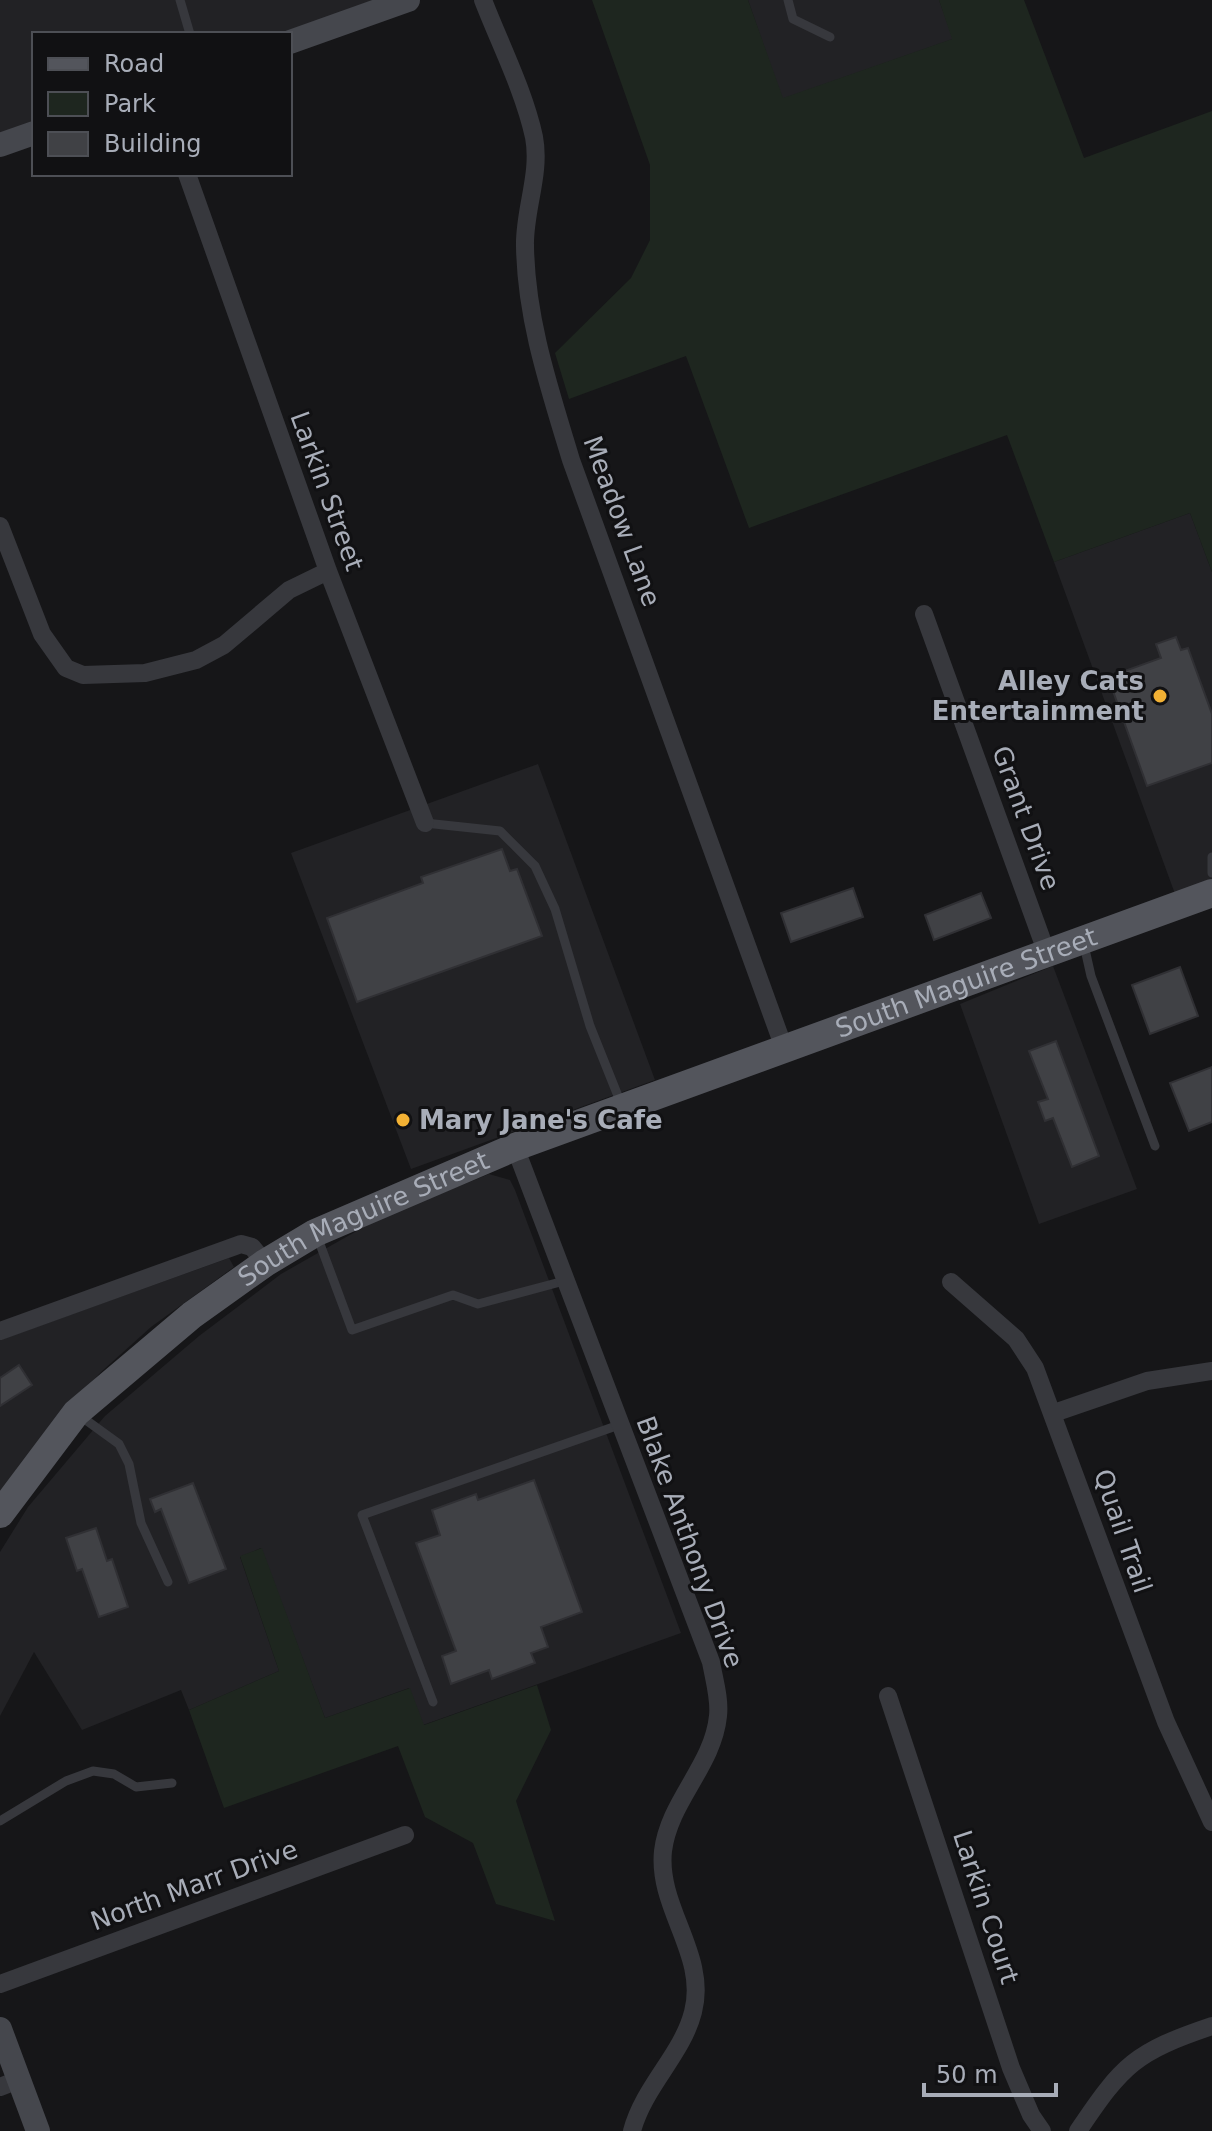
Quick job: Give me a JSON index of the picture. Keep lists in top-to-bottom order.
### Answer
{
  "streets": {
    "main road": ["South Maguire Street"],
    "street": [
      "Larkin Street",
      "Meadow Lane",
      "Grant Drive",
      "Quail Trail",
      "Blake Anthony Drive",
      "North Marr Drive",
      "Larkin Court"
    ]
  },
  "crossings": [
    ["Meadow Lane", "South Maguire Street"],
    ["Grant Drive", "South Maguire Street"],
    ["South Maguire Street", "Blake Anthony Drive"]
  ],
  "places": ["Alley Cats Entertainment", "Mary Jane's Cafe"],
  "legend": ["Road", "Park", "Building"],
  "scale_bar": "50 m"
}
